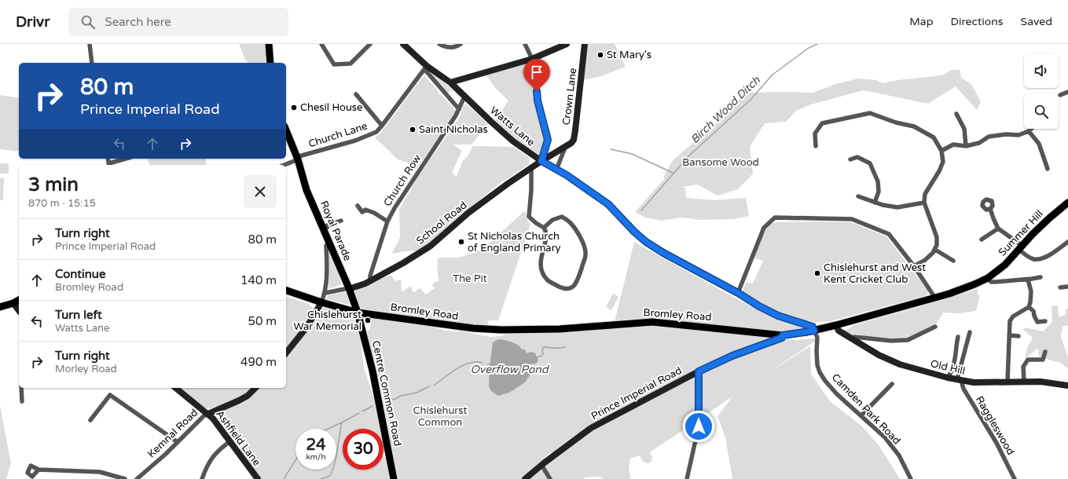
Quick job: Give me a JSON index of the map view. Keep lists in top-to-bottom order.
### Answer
{
  "streets": {
    "main road": [
      "Crown Lane",
      "Watts Lane",
      "School Road",
      "Royal Parade",
      "Summer Hill",
      "Bromley Road",
      "Old Hill",
      "Centre Common Road",
      "Prince Imperial Road",
      "Kemnal Road",
      "Ashfield Lane"
    ],
    "street": [
      "Church Lane",
      "Church Row",
      "Camden Park Road",
      "Raggleswood"
    ]
  },
  "crossings": [
    ["Crown Lane", "Watts Lane"],
    ["Crown Lane", "School Road"],
    ["Watts Lane", "Church Lane"],
    ["Watts Lane", "Church Row"],
    ["Watts Lane", "School Road"],
    ["Watts Lane", "Bromley Road"],
    ["Watts Lane", "Camden Park Road"],
    ["Church Lane", "Royal Parade"],
    ["Church Row", "School Road"],
    ["School Road", "Royal Parade"],
    ["Royal Parade", "Bromley Road"],
    ["Royal Parade", "Centre Common Road"],
    ["Summer Hill", "Bromley Road"],
    ["Bromley Road", "Old Hill"],
    ["Bromley Road", "Centre Common Road"],
    ["Bromley Road", "Prince Imperial Road"],
    ["Bromley Road", "Camden Park Road"],
    ["Old Hill", "Raggleswood"],
    ["Kemnal Road", "Ashfield Lane"]
  ],
  "water": ["Birch Wood Ditch", "Overflow Pond"],
  "parks": ["Bansome Wood", "The Pit", "Chislehurst Common"],
  "places": [
    "St Mary's",
    "Chesil House",
    "Saint Nicholas",
    "St Nicholas Church of England Primary",
    "Chislehurst and West Kent Cricket Club",
    "Chislehurst War Memorial"
  ],
  "page": {
    "header": "Drivr",
    "search": "Search here",
    "nav": ["Map", "Directions", "Saved"],
    "turn": ["80 m", "Prince Imperial Road"],
    "heading": ["3 min", "870 m · 15:15"],
    "list": [
      {
        "name": "Turn right",
        "note": "Prince Imperial Road",
        "value": "80 m"
      },
      {
        "name": "Continue",
        "note": "Bromley Road",
        "value": "140 m"
      },
      {
        "name": "Turn left",
        "note": "Watts Lane",
        "value": "50 m"
      },
      {
        "name": "Turn right",
        "note": "Morley Road",
        "value": "490 m"
      }
    ],
    "speed": "24 km/h",
    "limit": "30"
  }
}
